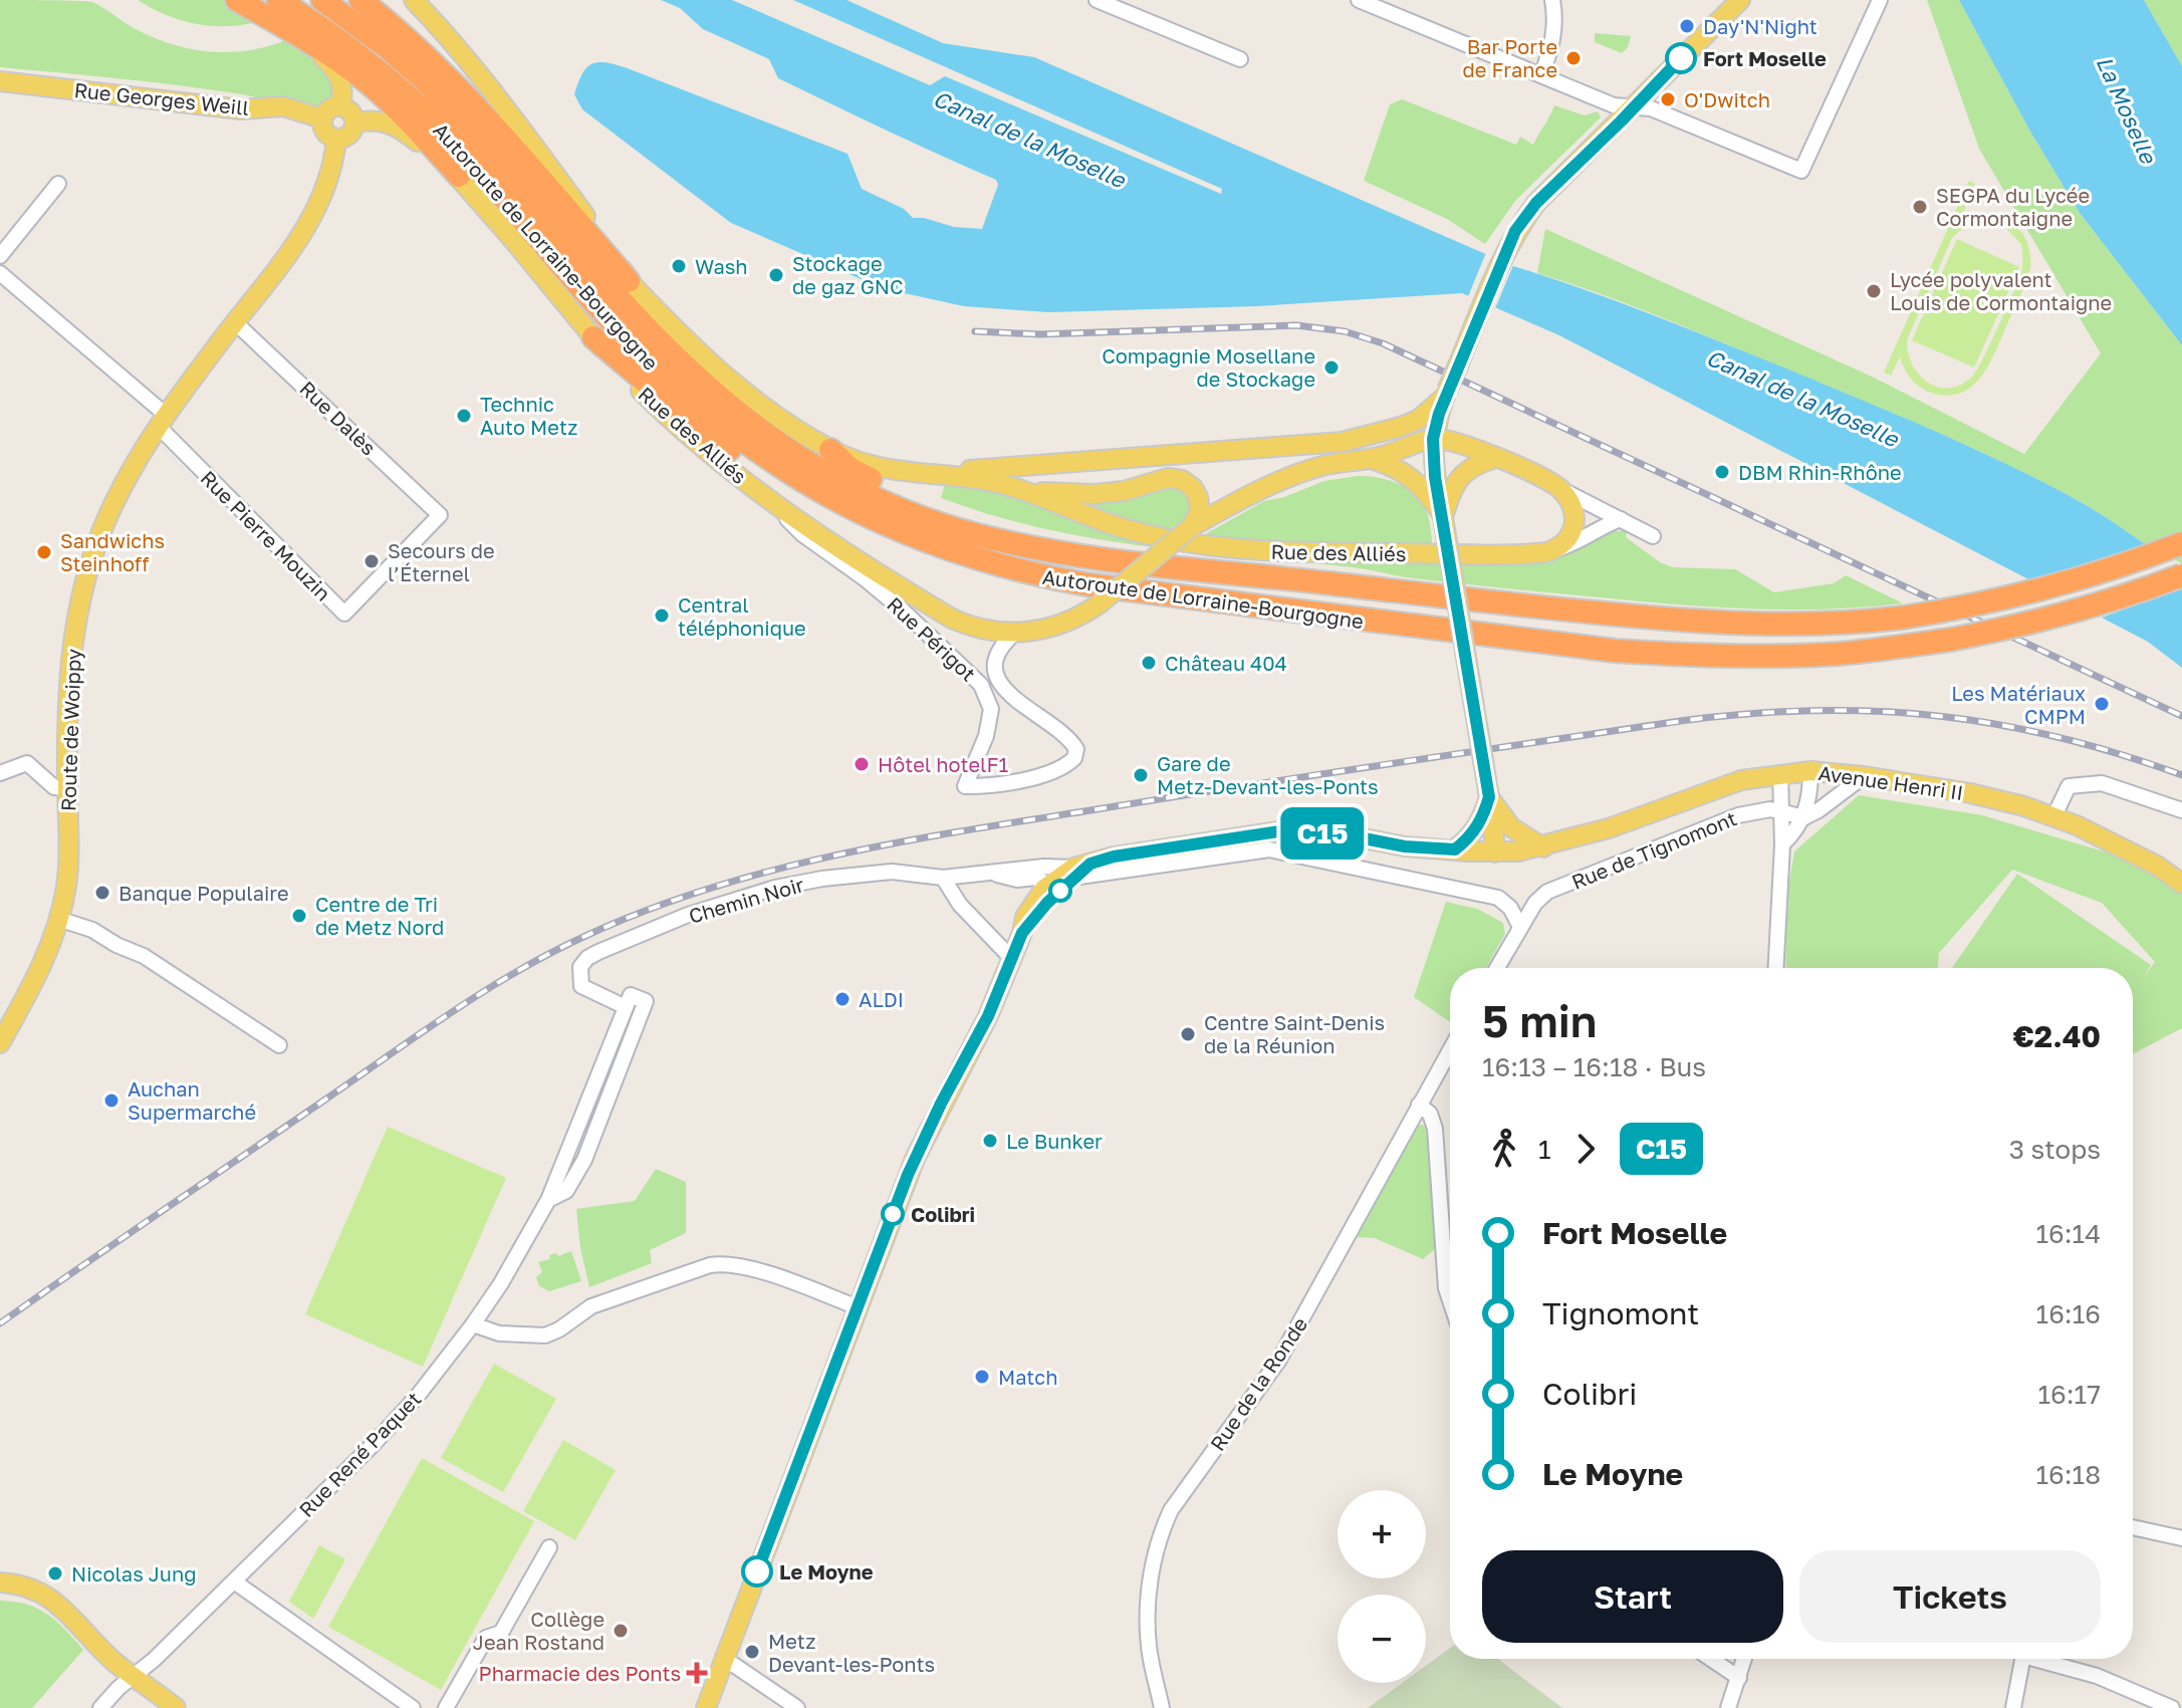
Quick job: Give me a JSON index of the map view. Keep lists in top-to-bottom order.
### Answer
{
  "streets": {
    "highway": ["Autoroute de Lorraine-Bourgogne"],
    "main road": [
      "Rue Georges Weill",
      "Rue des Alliés",
      "Route de Woippy",
      "Avenue Henri II"
    ],
    "street": [
      "Rue Dalès",
      "Rue Pierre Mouzin",
      "Rue Périgot",
      "Rue de Tignomont",
      "Chemin Noir",
      "Rue de la Ronde",
      "Rue René Paquet"
    ]
  },
  "crossings": [
    ["Rue Georges Weill", "Rue des Alliés"],
    ["Rue Georges Weill", "Route de Woippy"],
    ["Rue Dalès", "Rue Pierre Mouzin"],
    ["Rue Dalès", "Route de Woippy"],
    ["Rue des Alliés", "Rue Périgot"],
    ["Rue des Alliés", "Route de Woippy"],
    ["Rue Pierre Mouzin", "Route de Woippy"],
    ["Avenue Henri II", "Chemin Noir"],
    ["Rue de Tignomont", "Chemin Noir"],
    ["Chemin Noir", "Rue René Paquet"]
  ],
  "water": ["La Moselle", "Canal de la Moselle"],
  "places": {
    "other": [
      "Day'N'Night",
      "Bar Porte de France",
      "Fort Moselle",
      "O'Dwitch",
      "SEGPA du Lycée Cormontaigne",
      "Wash",
      "Stockage de gaz GNC",
      "Lycée polyvalent Louis de Cormontaigne",
      "Compagnie Mosellane de Stockage",
      "Technic Auto Metz",
      "DBM Rhin-Rhône",
      "Sandwichs Steinhoff",
      "Secours de l’Éternel",
      "Central téléphonique",
      "Château 404",
      "Les Matériaux CMPM",
      "Hôtel hotelF1",
      "Gare de Metz-Devant-les-Ponts",
      "Banque Populaire",
      "Centre de Tri de Metz Nord",
      "ALDI",
      "Centre Saint-Denis de la Réunion",
      "Auchan Supermarché",
      "Le Bunker",
      "Colibri",
      "Match",
      "Le Moyne",
      "Nicolas Jung",
      "Collège Jean Rostand",
      "Metz Devant-les-Ponts"
    ],
    "health": ["Pharmacie des Ponts"]
  },
  "lines": ["bus line C15"],
  "page": {
    "on_map": "C15",
    "heading": ["5 min", "16:13 – 16:18 · Bus", "€2.40"],
    "legs": ["1", "C15", "3 stops"],
    "list": [
      {
        "name": "Fort Moselle",
        "value": "16:14"
      },
      {
        "name": "Tignomont",
        "value": "16:16"
      },
      {
        "name": "Colibri",
        "value": "16:17"
      },
      {
        "name": "Le Moyne",
        "value": "16:18"
      }
    ],
    "map_buttons": ["+", "−"],
    "buttons": ["Start", "Tickets"]
  }
}
